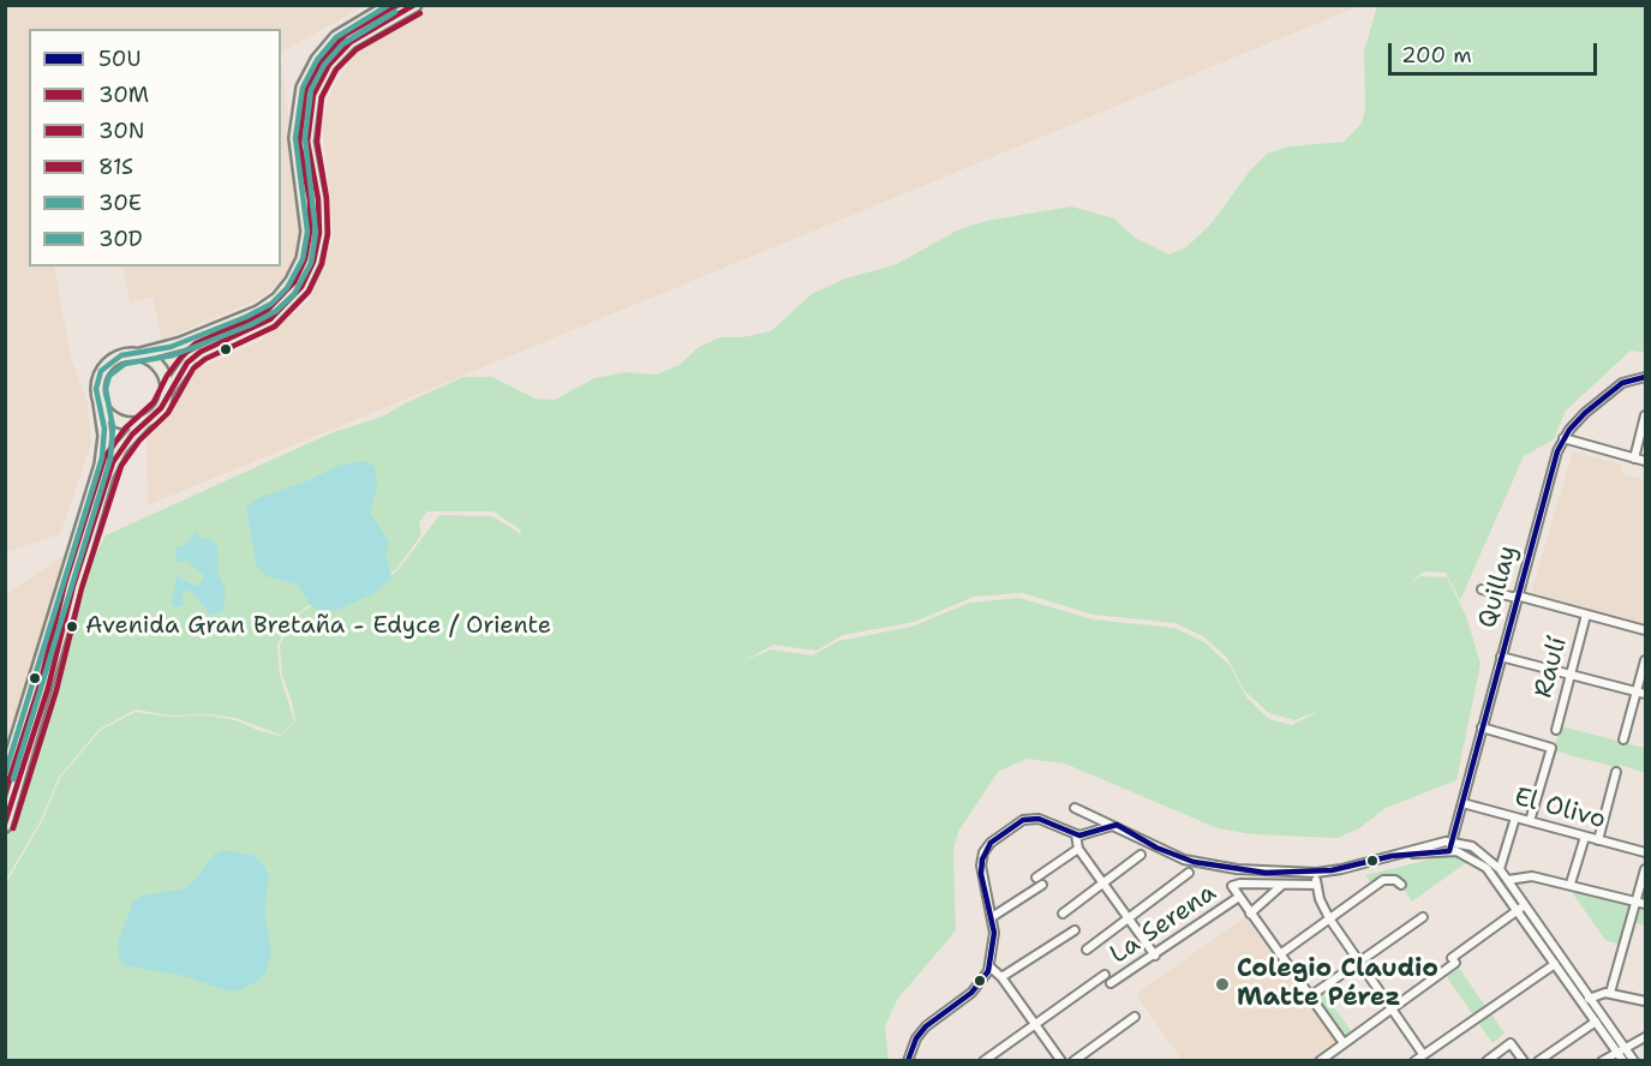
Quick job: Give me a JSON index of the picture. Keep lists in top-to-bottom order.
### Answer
{
  "streets": {
    "street": [
      "Quillay",
      "Raulí",
      "El Olivo",
      "La Serena"
    ]
  },
  "crossings": [
    ["Quillay", "El Olivo"]
  ],
  "places": ["Avenida Gran Bretaña - Edyce / Oriente", "Colegio Claudio Matte Pérez"],
  "lines": [
    "transit line 30M",
    "transit line 81S",
    "transit line 30E",
    "transit line 30D",
    "transit line 30N",
    "transit line 50U"
  ],
  "legend": [
    "50U",
    "30M",
    "30N",
    "81S",
    "30E",
    "30D"
  ],
  "scale_bar": "200 m"
}
